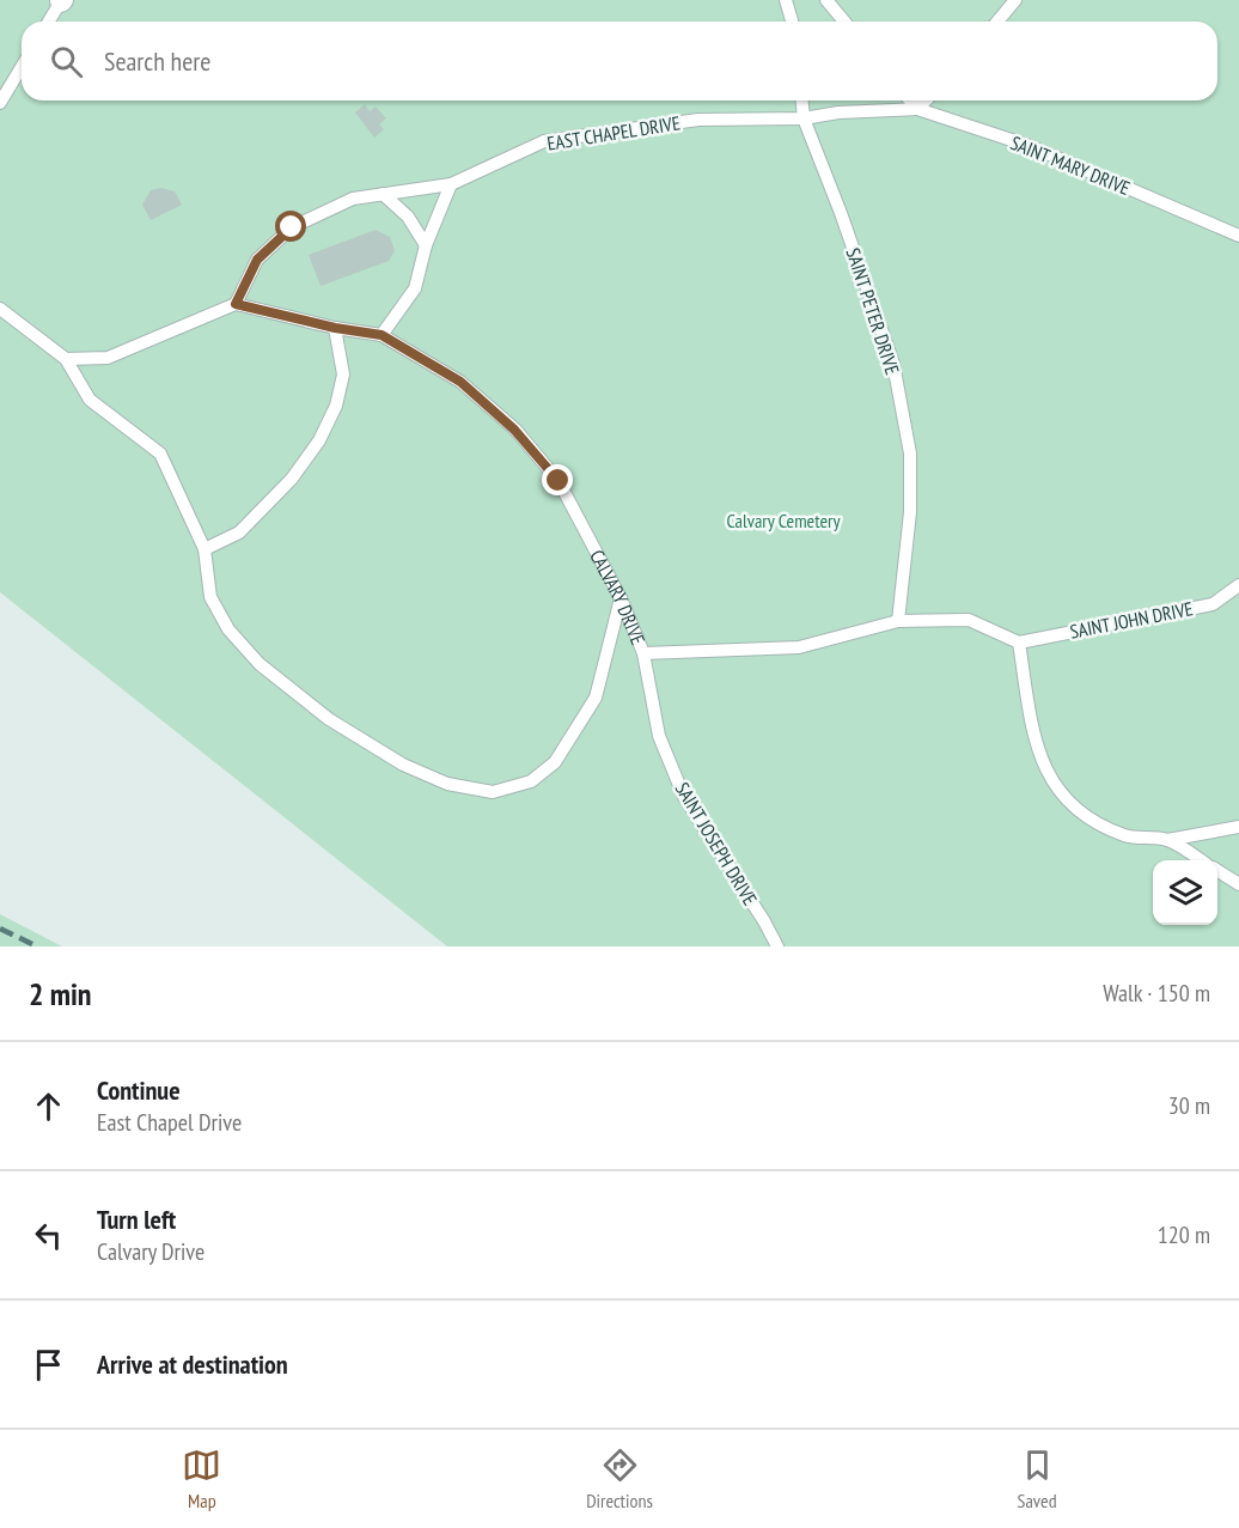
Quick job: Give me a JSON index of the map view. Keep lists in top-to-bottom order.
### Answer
{
  "streets": {
    "lane": [
      "EAST CHAPEL DRIVE",
      "SAINT MARY DRIVE",
      "SAINT PETER DRIVE",
      "CALVARY DRIVE",
      "SAINT JOHN DRIVE",
      "SAINT JOSEPH DRIVE"
    ]
  },
  "crossings": [
    ["EAST CHAPEL DRIVE", "SAINT MARY DRIVE"],
    ["EAST CHAPEL DRIVE", "SAINT PETER DRIVE"],
    ["EAST CHAPEL DRIVE", "CALVARY DRIVE"],
    ["SAINT PETER DRIVE", "CALVARY DRIVE"],
    ["CALVARY DRIVE", "SAINT JOHN DRIVE"],
    ["CALVARY DRIVE", "SAINT JOSEPH DRIVE"]
  ],
  "parks": ["Calvary Cemetery"],
  "page": {
    "search": "Search here",
    "heading": ["2 min", "Walk · 150 m"],
    "list": [
      ["Continue", "East Chapel Drive", "30 m"],
      ["Turn left", "Calvary Drive", "120 m"],
      "Arrive at destination"
    ],
    "nav": ["Map", "Directions", "Saved"]
  }
}
